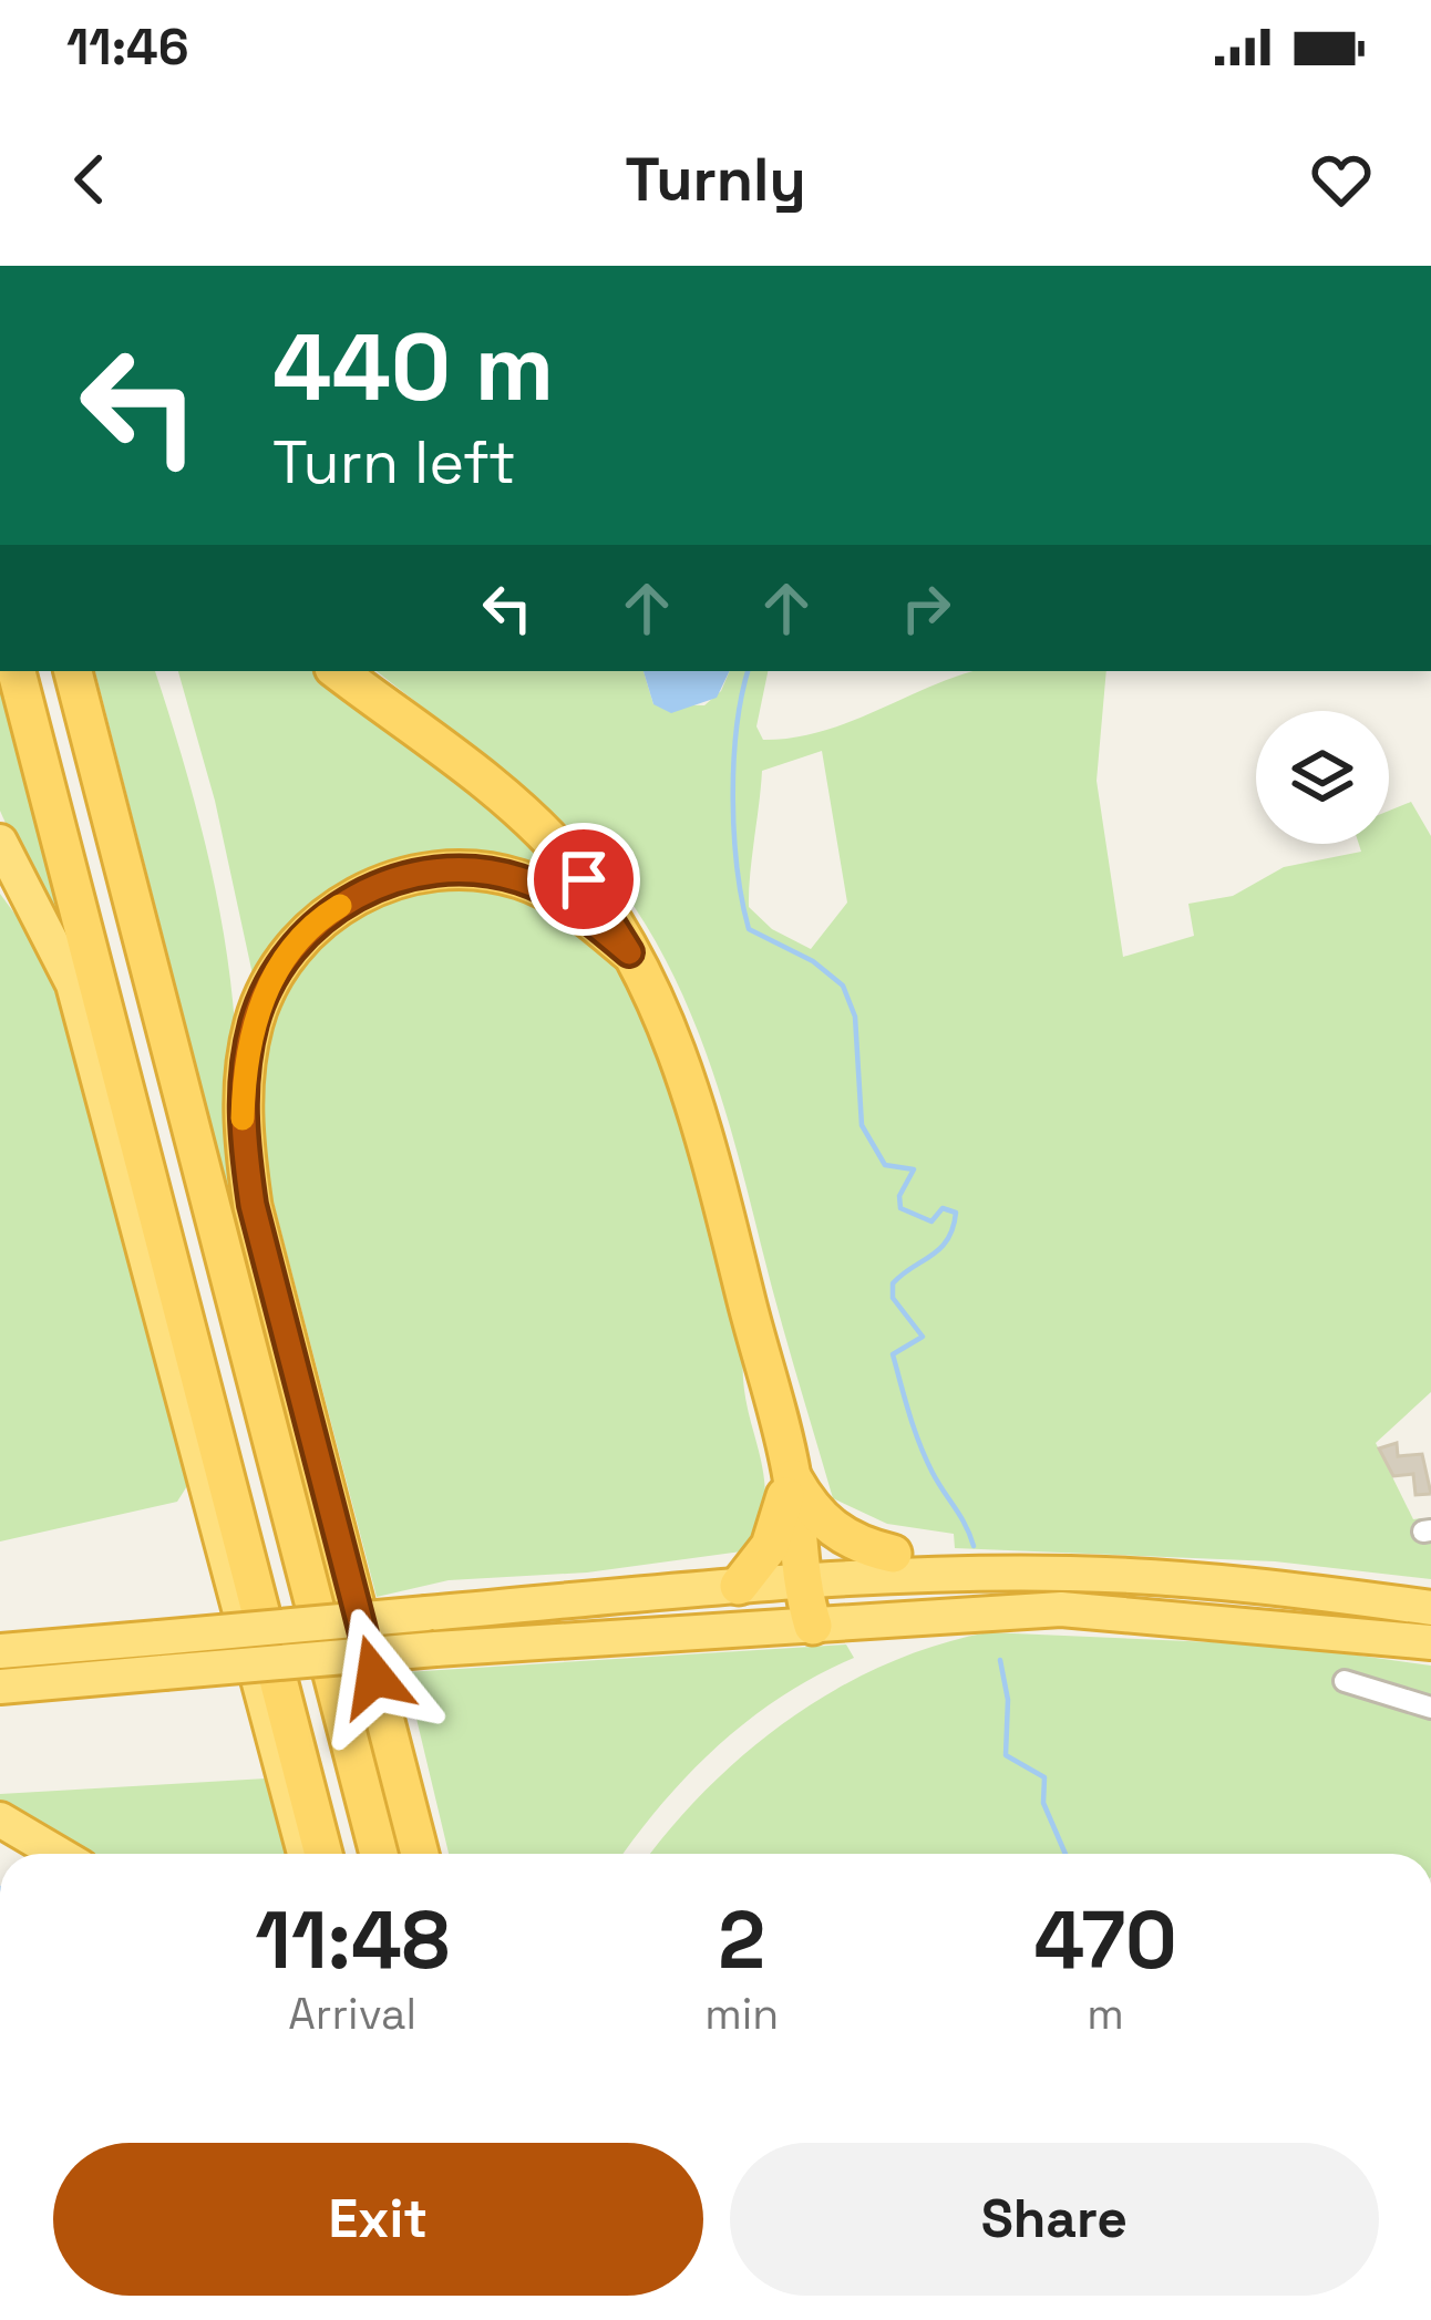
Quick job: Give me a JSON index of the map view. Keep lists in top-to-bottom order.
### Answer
{
  "page": {
    "status": "11:46",
    "header": "Turnly",
    "turn": ["440 m", "Turn left"],
    "eta": [
      "11:48",
      "Arrival",
      "2",
      "min",
      "470",
      "m"
    ],
    "buttons": ["Exit", "Share"]
  }
}
